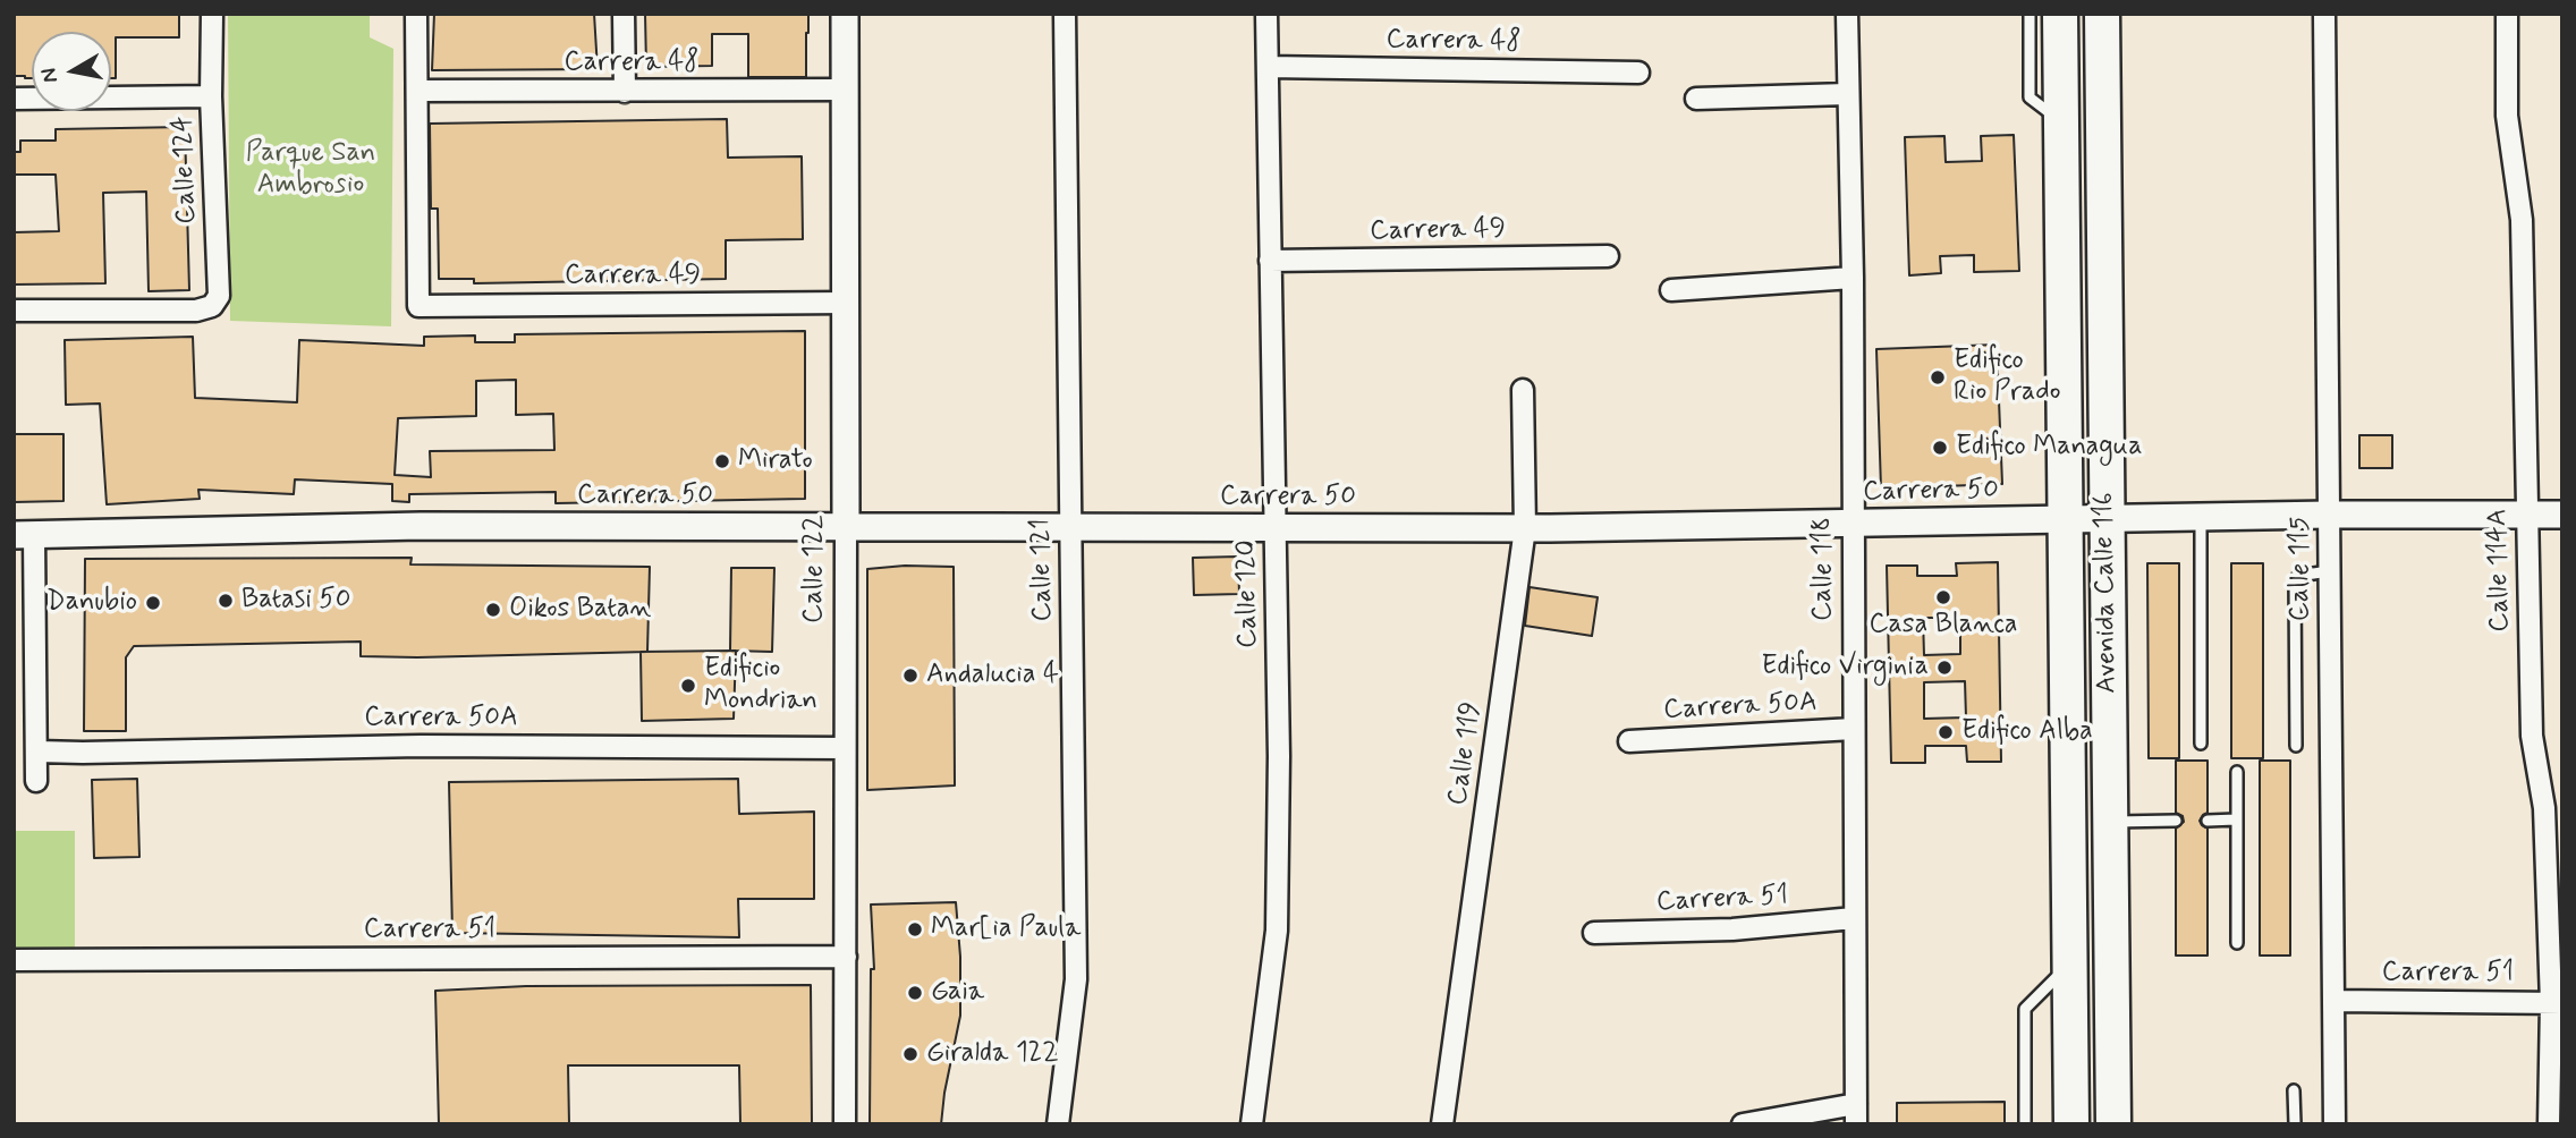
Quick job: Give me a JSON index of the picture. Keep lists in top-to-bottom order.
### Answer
{
  "streets": {
    "main road": ["Avenida Calle 116"],
    "street": [
      "Carrera 48",
      "Calle 124",
      "Carrera 49",
      "Carrera 50",
      "Calle 122",
      "Calle 118",
      "Calle 115",
      "Calle 121",
      "Calle 114A",
      "Calle 120",
      "Carrera 50A",
      "Calle 119",
      "Carrera 51"
    ]
  },
  "crossings": [
    ["Carrera 48", "Carrera 49"],
    ["Carrera 48", "Calle 122"],
    ["Carrera 48", "Calle 120"],
    ["Carrera 49", "Calle 122"],
    ["Carrera 49", "Calle 120"],
    ["Carrera 50", "Calle 122"],
    ["Carrera 50", "Calle 118"],
    ["Carrera 50", "Calle 115"],
    ["Carrera 50", "Calle 121"],
    ["Carrera 50", "Calle 114A"],
    ["Carrera 50", "Avenida Calle 116"],
    ["Carrera 50", "Calle 120"],
    ["Carrera 50", "Calle 119"],
    ["Calle 122", "Carrera 50A"],
    ["Calle 122", "Carrera 51"],
    ["Calle 118", "Carrera 50A"],
    ["Calle 118", "Carrera 51"],
    ["Calle 115", "Carrera 51"],
    ["Calle 114A", "Carrera 51"]
  ],
  "parks": ["Parque San Ambrosio"],
  "places": [
    "Edifico Rio Prado",
    "Edifico Managua",
    "Mirato",
    "Casa Blanca",
    "Batasi 50",
    "Danubio",
    "Oikos Batan",
    "Edifico Virginia",
    "Andalucia 4",
    "Edificio Mondrian",
    "Edifico Alba",
    "Mar[ia Paula",
    "Gaia",
    "Giralda 122"
  ],
  "north": "left"
}
